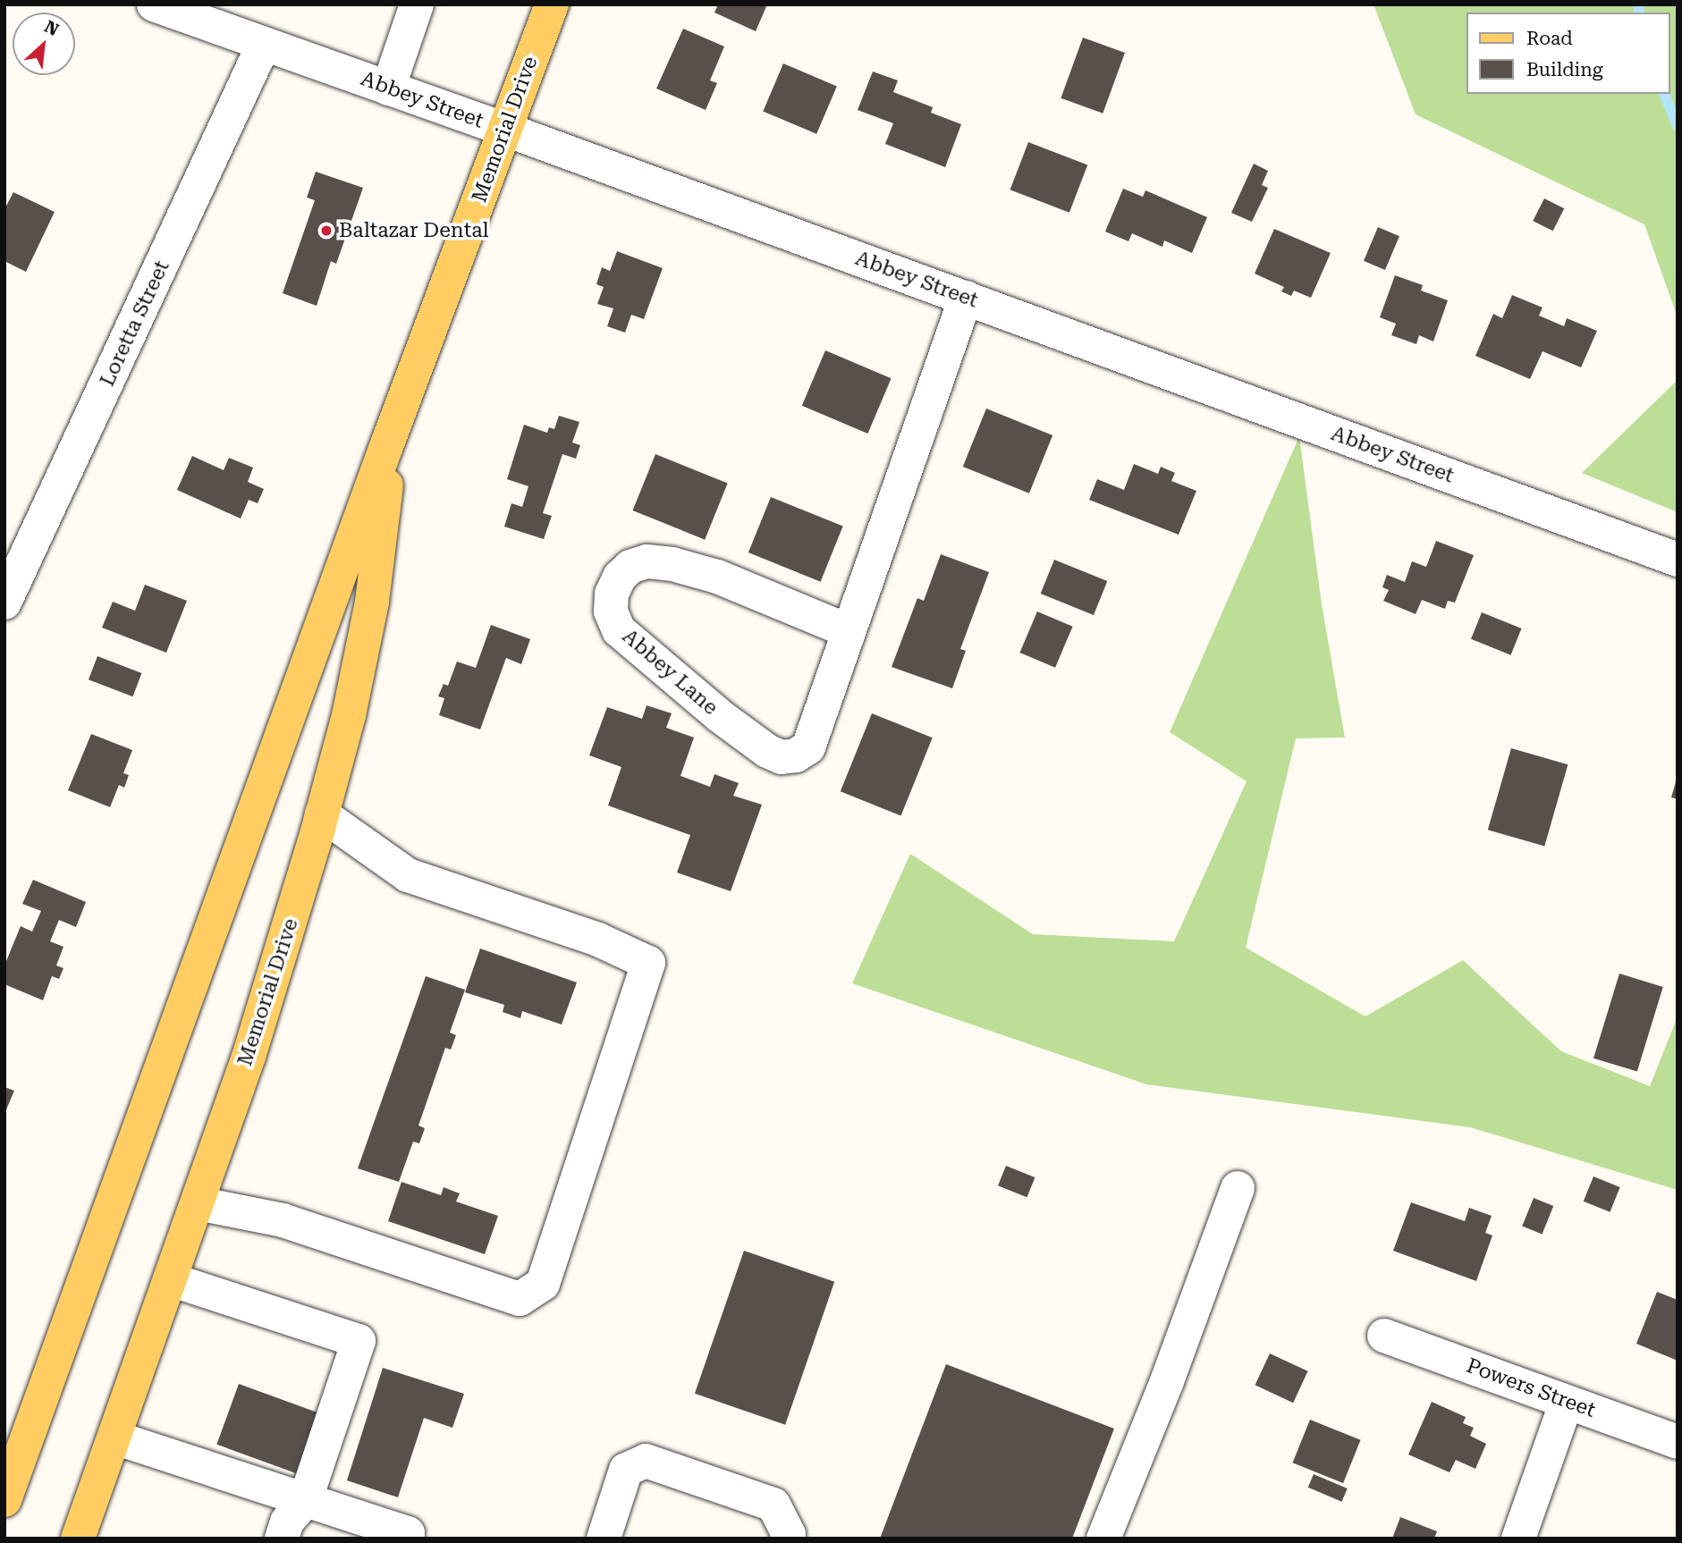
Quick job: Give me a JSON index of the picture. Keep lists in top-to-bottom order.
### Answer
{
  "streets": {
    "main road": ["Memorial Drive"],
    "street": [
      "Abbey Street",
      "Loretta Street",
      "Abbey Lane",
      "Powers Street"
    ]
  },
  "crossings": [
    ["Abbey Street", "Memorial Drive"],
    ["Abbey Street", "Loretta Street"],
    ["Abbey Street", "Abbey Lane"]
  ],
  "places": ["Baltazar Dental"],
  "legend": ["Road", "Building"],
  "north": "top right"
}
